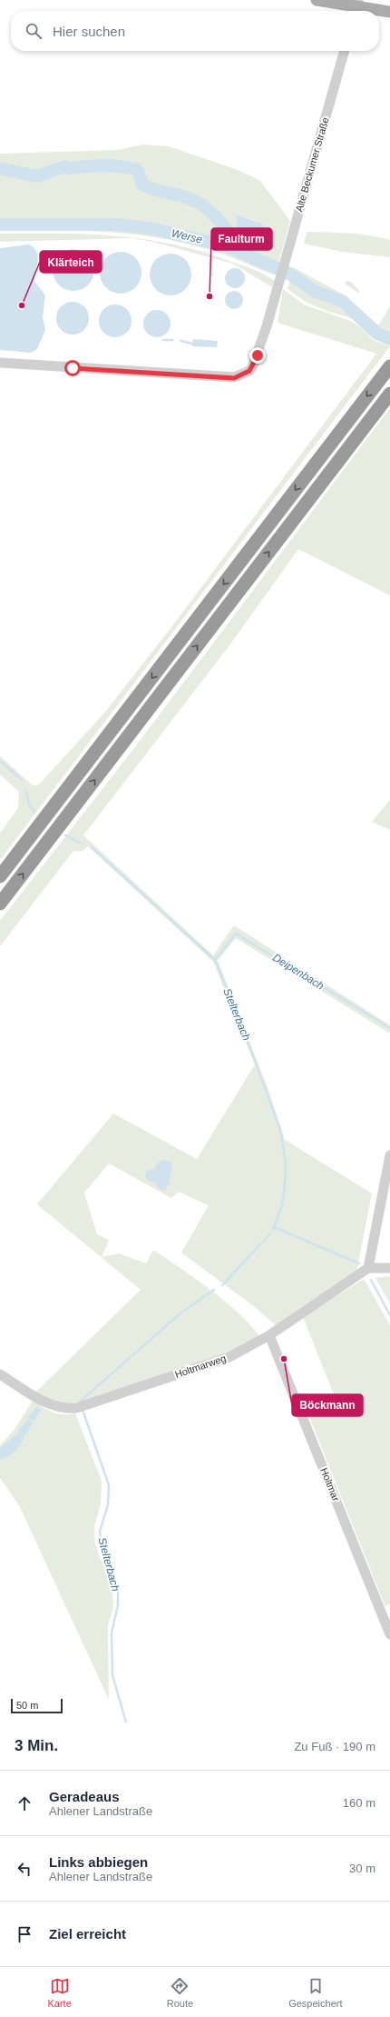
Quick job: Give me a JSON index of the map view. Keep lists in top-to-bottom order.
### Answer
{
  "streets": {
    "street": ["Alte Beckumer Straße", "Holtmarweg", "Holtmar"]
  },
  "crossings": [
    ["Holtmarweg", "Holtmar"]
  ],
  "water": ["Werse", "Deipenbach", "Stelterbach"],
  "places": ["Faulturm", "Klärteich", "Böckmann"],
  "scale_bar": "50 m",
  "page": {
    "search": "Hier suchen",
    "scale": "50 m",
    "heading": ["3 Min.", "Zu Fuß · 190 m"],
    "list": [
      ["Geradeaus", "Ahlener Landstraße", "160 m"],
      ["Links abbiegen", "Ahlener Landstraße", "30 m"],
      "Ziel erreicht"
    ],
    "nav": ["Karte", "Route", "Gespeichert"]
  }
}
